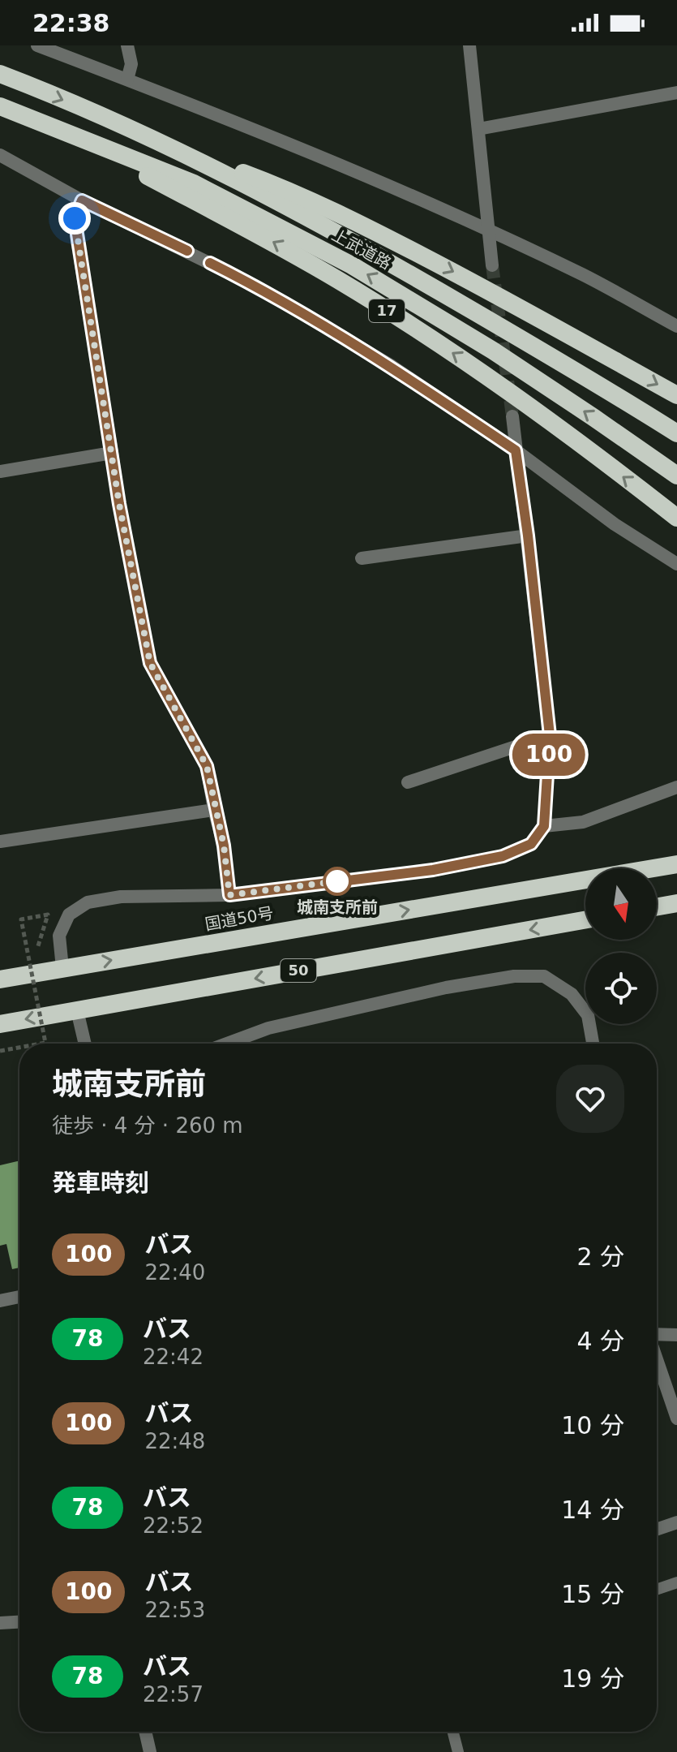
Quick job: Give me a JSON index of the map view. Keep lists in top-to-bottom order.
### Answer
{
  "streets": {
    "highway": [
      "上武道路",
      "17",
      "国道50号",
      "50"
    ]
  },
  "crossings": [
    ["上武道路", "17"]
  ],
  "places": ["城南支所前"],
  "lines": ["bus line 100"],
  "north": "bottom",
  "page": {
    "status": "22:38",
    "on_map": "100",
    "heading": [
      ["城南支所前", "徒歩 · 4 分 · 260 m"],
      "発車時刻"
    ],
    "list": [
      {
        "mark": "100",
        "name": "バス",
        "note": "22:40",
        "value": "2 分"
      },
      {
        "mark": "78",
        "name": "バス",
        "note": "22:42",
        "value": "4 分"
      },
      {
        "mark": "100",
        "name": "バス",
        "note": "22:48",
        "value": "10 分"
      },
      {
        "mark": "78",
        "name": "バス",
        "note": "22:52",
        "value": "14 分"
      },
      {
        "mark": "100",
        "name": "バス",
        "note": "22:53",
        "value": "15 分"
      },
      {
        "mark": "78",
        "name": "バス",
        "note": "22:57",
        "value": "19 分"
      }
    ]
  }
}
